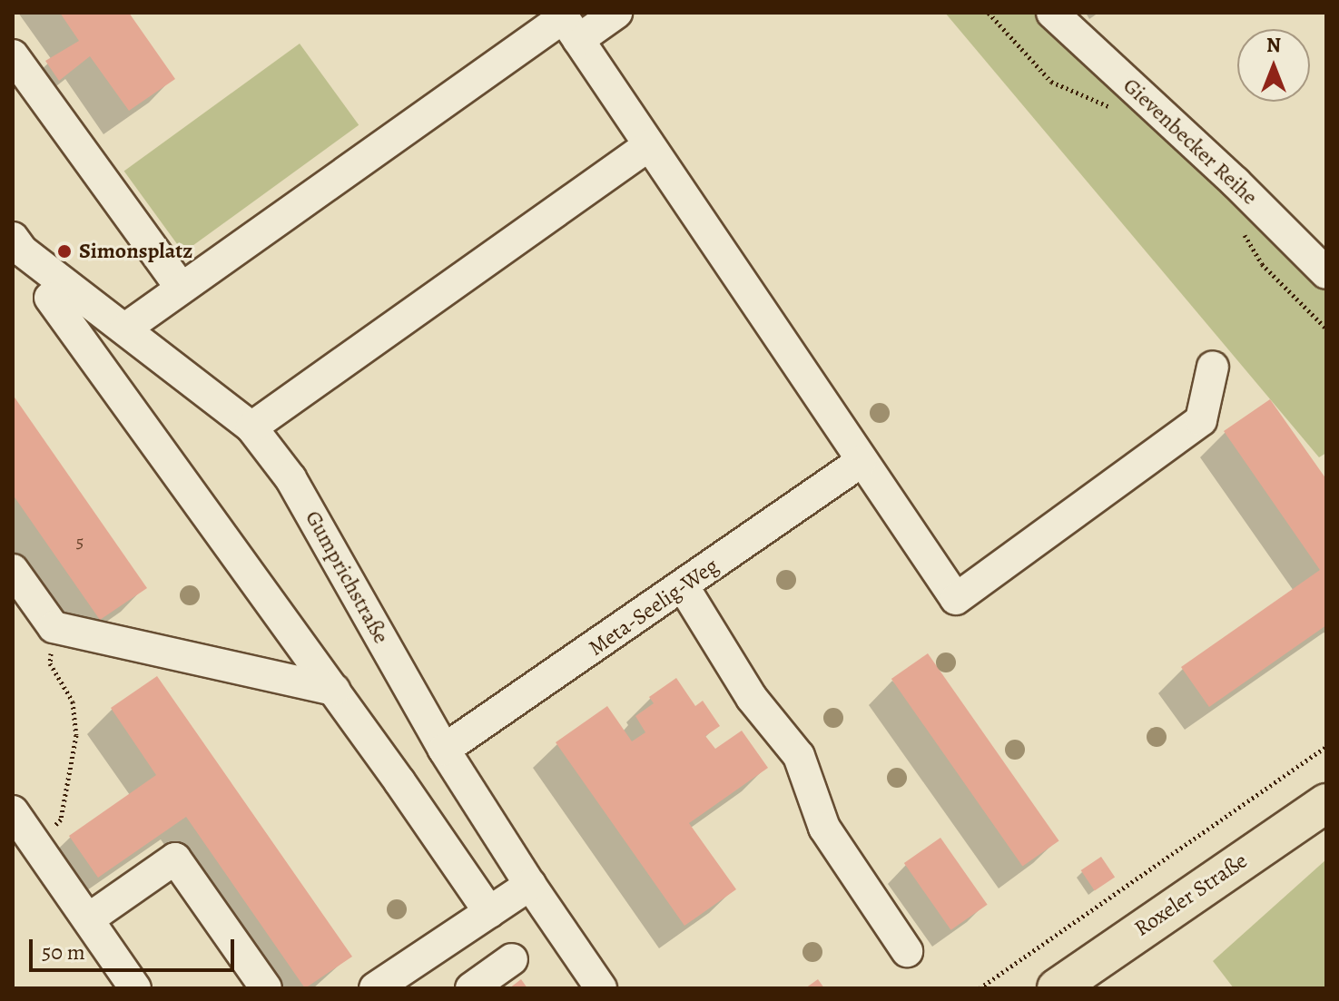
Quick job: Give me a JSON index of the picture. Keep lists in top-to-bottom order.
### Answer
{
  "streets": {
    "main road": ["Roxeler Straße"],
    "street": ["Gievenbecker Reihe", "Gumprichstraße", "Meta-Seelig-Weg"]
  },
  "crossings": [
    ["Gumprichstraße", "Meta-Seelig-Weg"]
  ],
  "places": ["Simonsplatz"],
  "house_numbers": ["5"],
  "scale_bar": "50 m",
  "north": "top"
}
